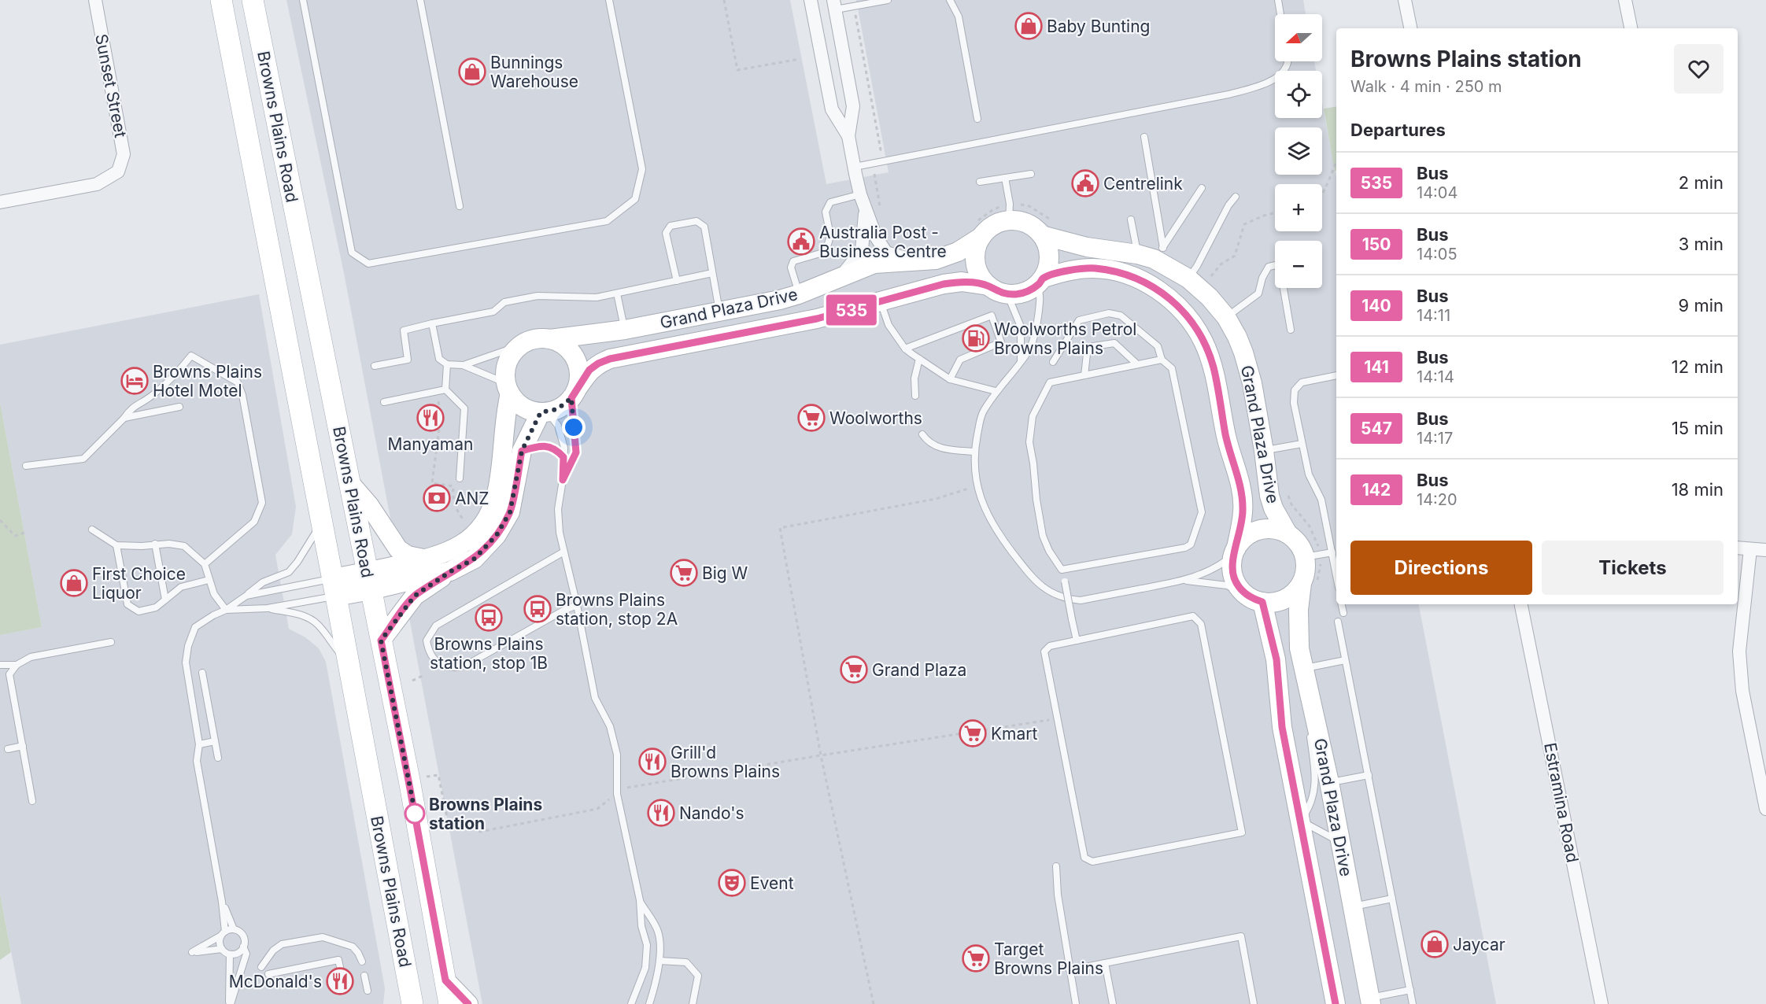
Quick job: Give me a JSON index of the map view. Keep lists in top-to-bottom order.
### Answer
{
  "streets": {
    "main road": ["Browns Plains Road"],
    "street": ["Sunset Street", "Grand Plaza Drive", "Estramina Road"]
  },
  "places": {
    "shop": [
      "Baby Bunting",
      "Bunnings Warehouse",
      "First Choice Liquor",
      "Jaycar"
    ],
    "public building": ["Centrelink", "Australia Post - Business Centre"],
    "fuel station": ["Woolworths Petrol Browns Plains"],
    "hotel": ["Browns Plains Hotel Motel"],
    "restaurant": [
      "Manyaman",
      "Grill'd Browns Plains",
      "Nando's",
      "McDonald's"
    ],
    "supermarket": [
      "Woolworths",
      "Big W",
      "Grand Plaza",
      "Kmart",
      "Target Browns Plains"
    ],
    "bank": ["ANZ"],
    "bus stop": ["Browns Plains station, stop 2A", "Browns Plains station, stop 1B"],
    "other": ["Browns Plains station"],
    "theatre": ["Event"]
  },
  "lines": ["bus line 535"],
  "north": "left",
  "page": {
    "on_map": "535",
    "map_buttons": ["+", "−"],
    "heading": [
      ["Browns Plains station", "Walk · 4 min · 250 m"],
      "Departures"
    ],
    "list": [
      {
        "mark": "535",
        "name": "Bus",
        "note": "14:04",
        "value": "2 min"
      },
      {
        "mark": "150",
        "name": "Bus",
        "note": "14:05",
        "value": "3 min"
      },
      {
        "mark": "140",
        "name": "Bus",
        "note": "14:11",
        "value": "9 min"
      },
      {
        "mark": "141",
        "name": "Bus",
        "note": "14:14",
        "value": "12 min"
      },
      {
        "mark": "547",
        "name": "Bus",
        "note": "14:17",
        "value": "15 min"
      },
      {
        "mark": "142",
        "name": "Bus",
        "note": "14:20",
        "value": "18 min"
      }
    ],
    "buttons": ["Directions", "Tickets"]
  }
}
